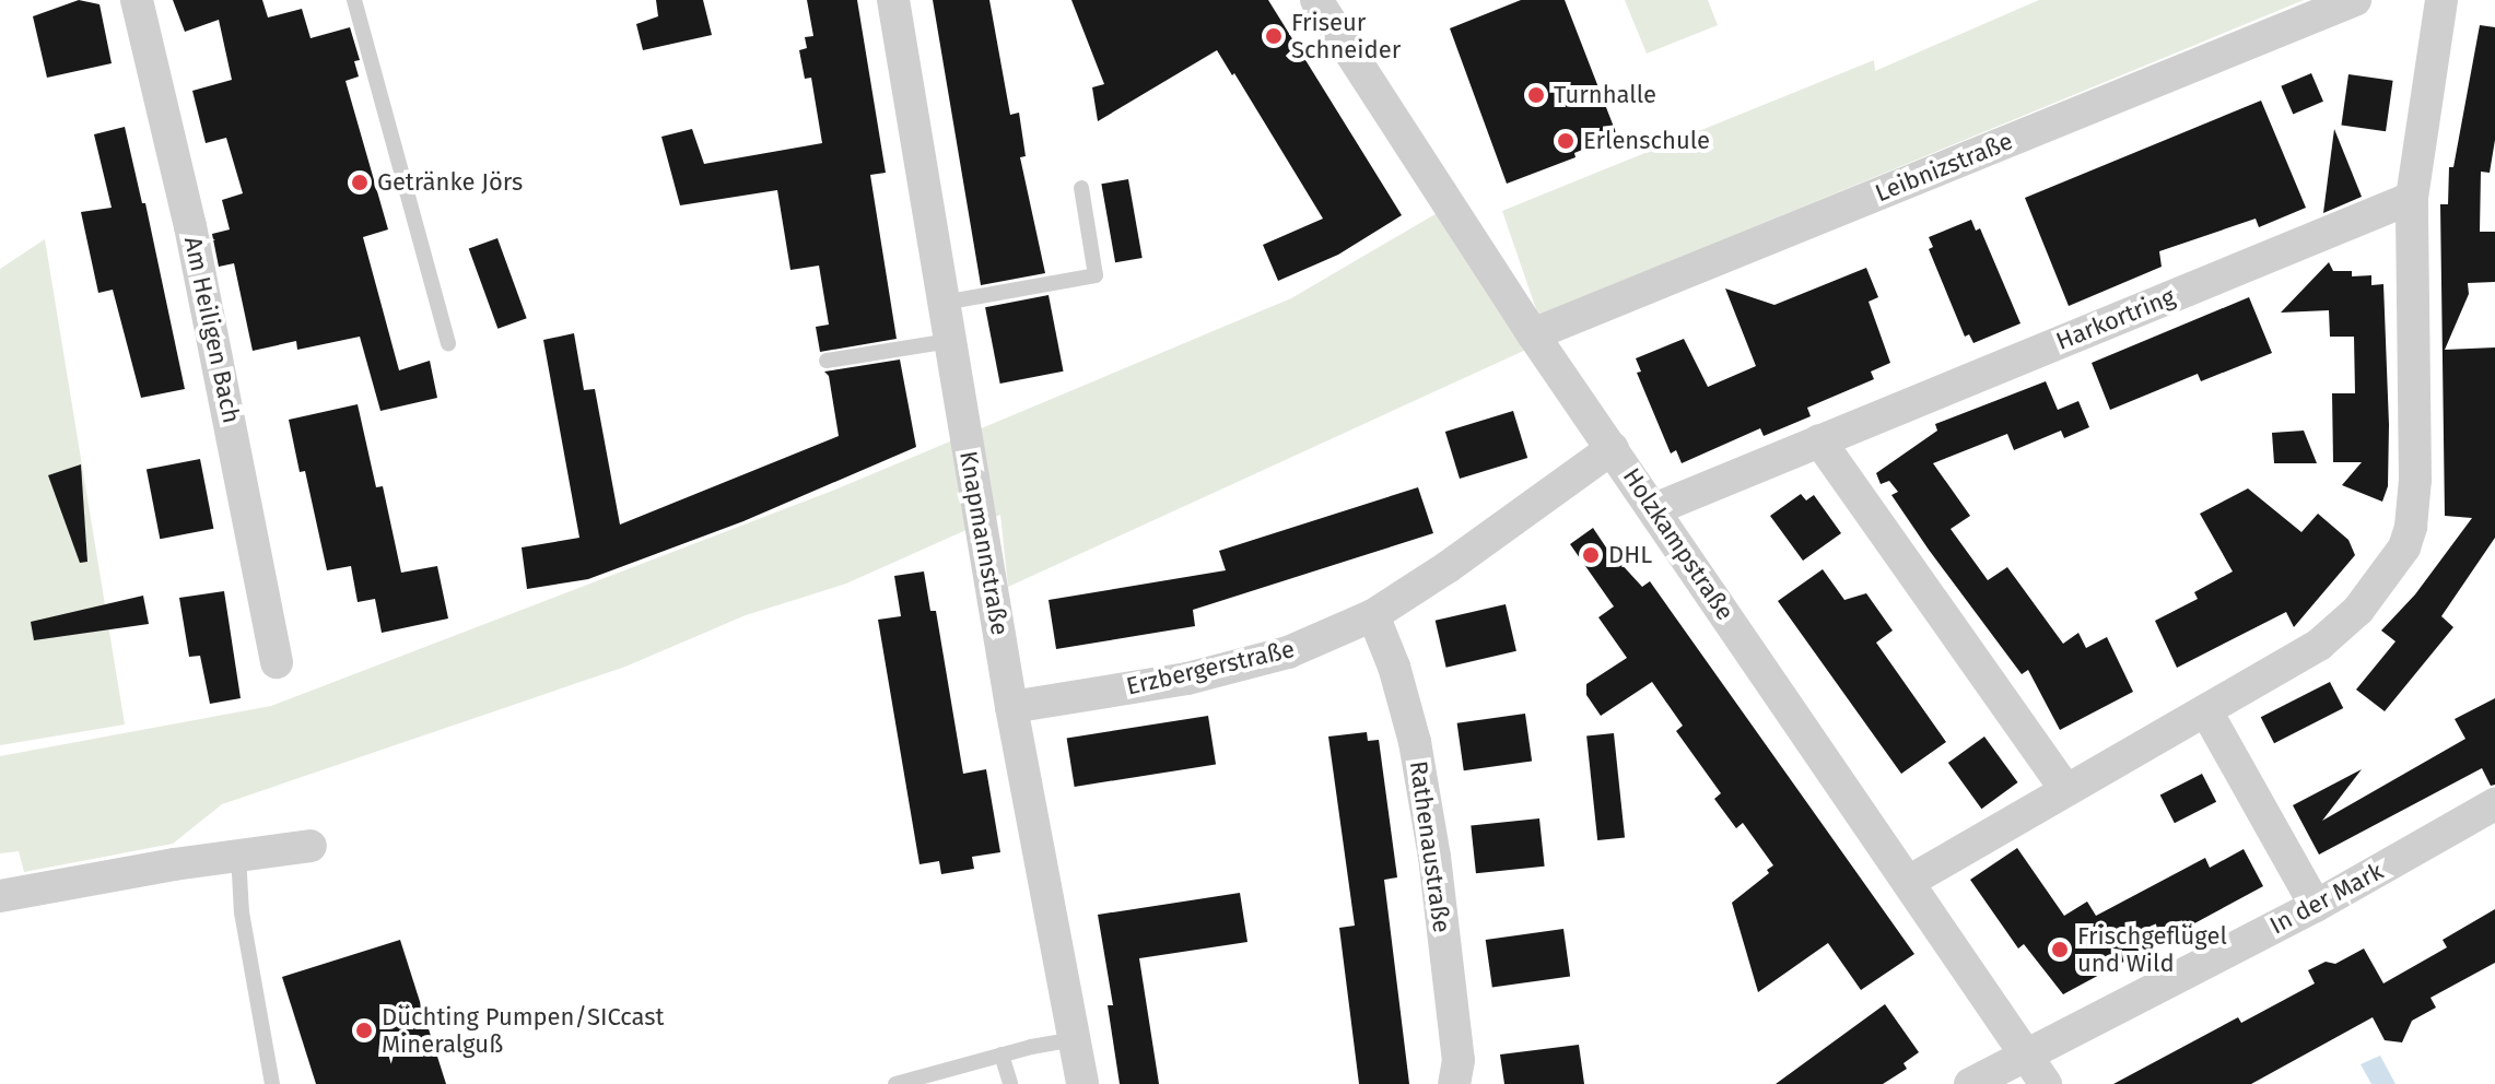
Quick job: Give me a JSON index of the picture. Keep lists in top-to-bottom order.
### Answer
{
  "streets": {
    "street": [
      "Leibnizstraße",
      "Harkortring",
      "Am Heiligen Bach",
      "Knapmannstraße",
      "Holzkampstraße",
      "Erzbergerstraße",
      "Rathenaustraße",
      "In der Mark"
    ]
  },
  "crossings": [
    ["Leibnizstraße", "Holzkampstraße"],
    ["Harkortring", "Holzkampstraße"],
    ["Knapmannstraße", "Erzbergerstraße"],
    ["Holzkampstraße", "Erzbergerstraße"],
    ["Holzkampstraße", "In der Mark"],
    ["Erzbergerstraße", "Rathenaustraße"]
  ],
  "places": [
    "Friseur Schneider",
    "Turnhalle",
    "Erlenschule",
    "Getränke Jörs",
    "DHL",
    "Frischgeflügel und Wild",
    "Düchting Pumpen/SICcast Mineralguß"
  ]
}
